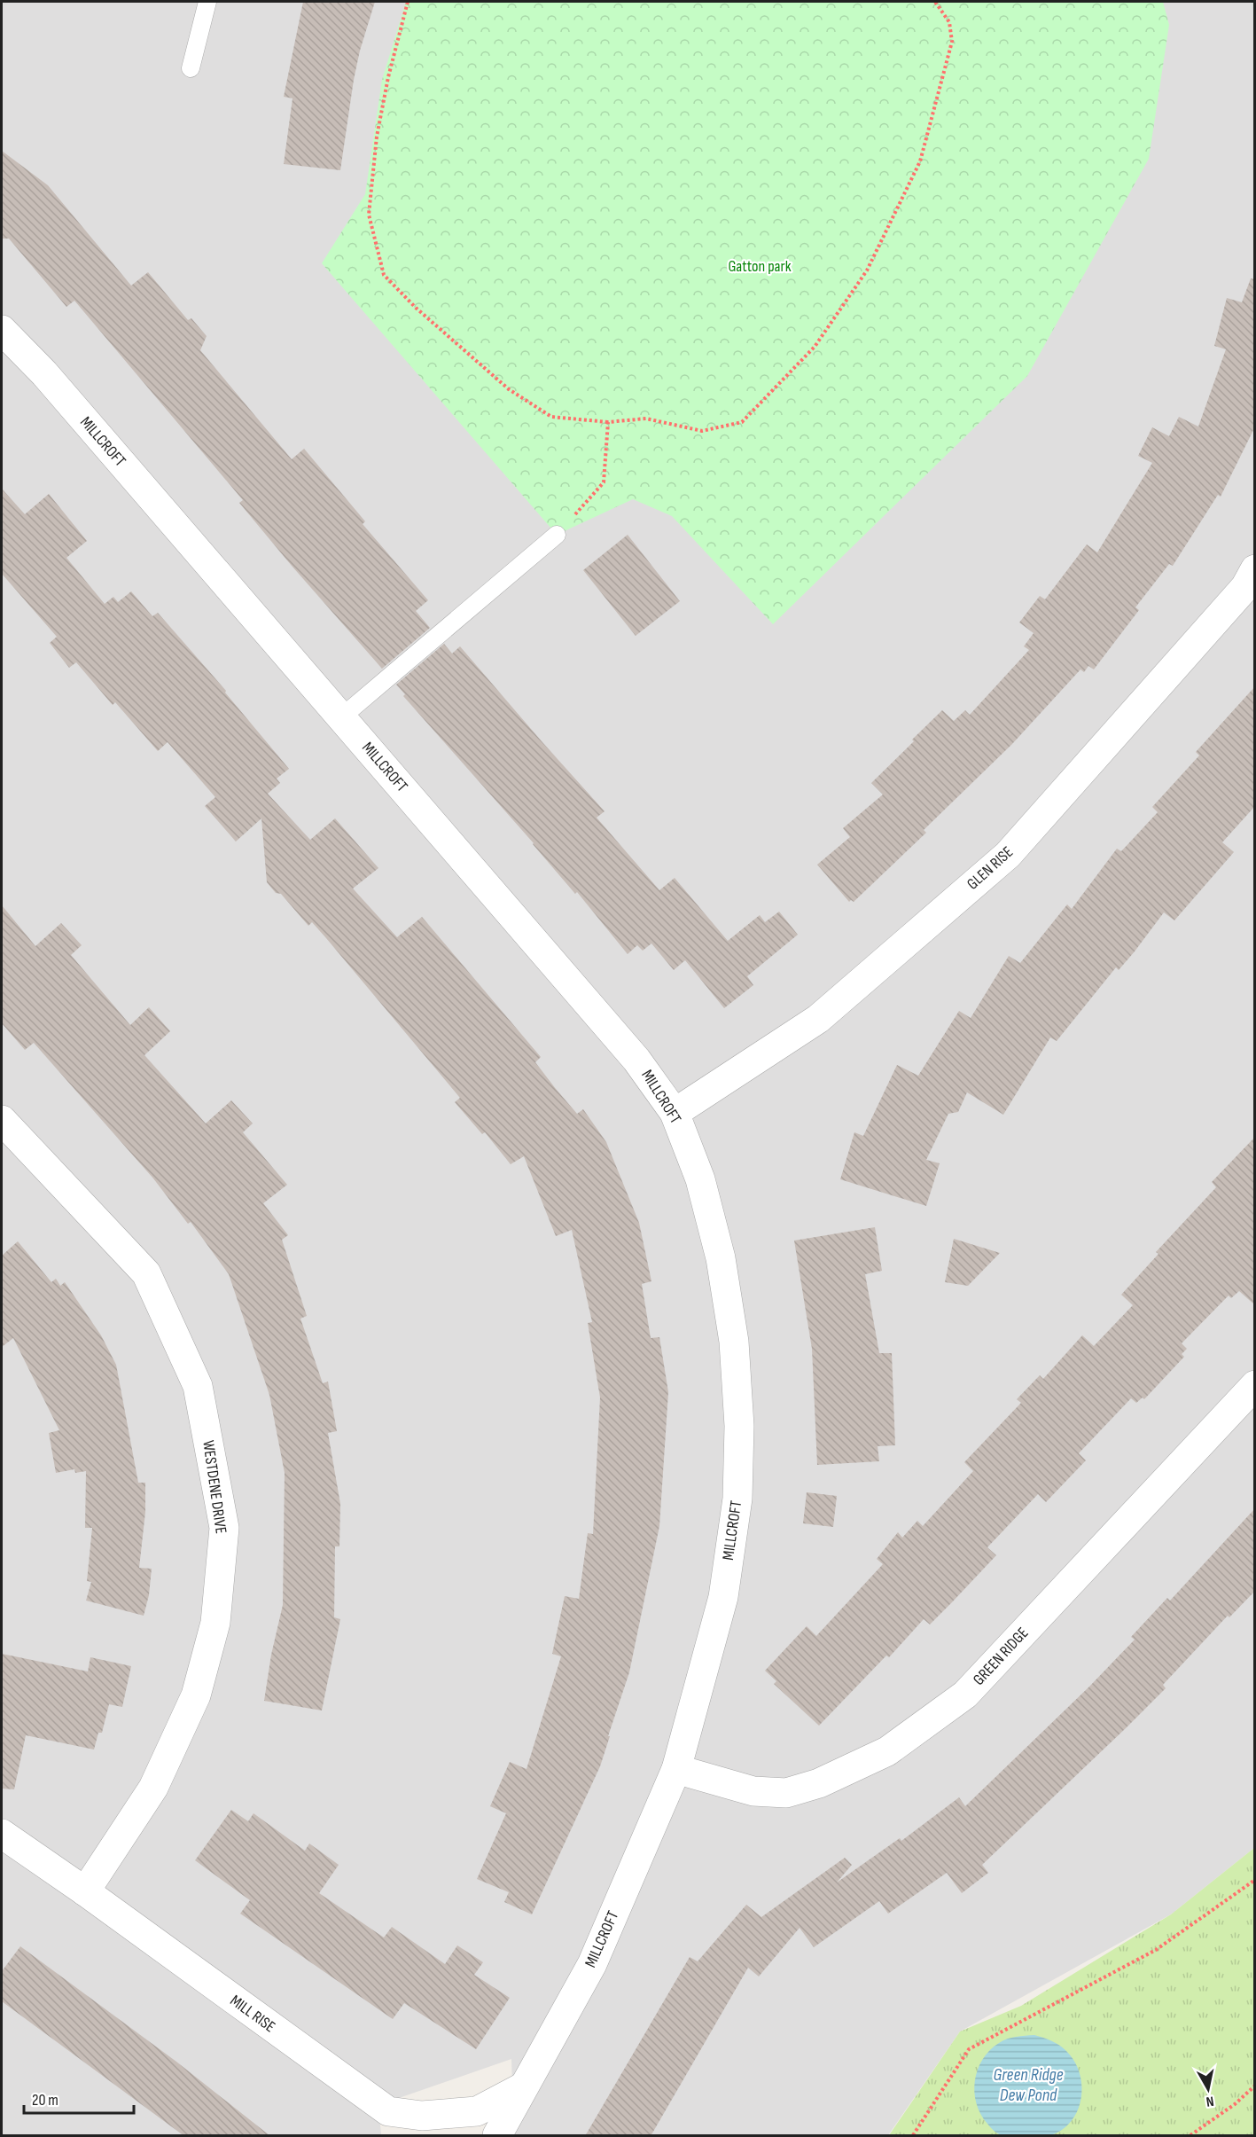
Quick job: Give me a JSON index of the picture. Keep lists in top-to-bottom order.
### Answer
{
  "streets": {
    "street": [
      "MILLCROFT",
      "GLEN RISE",
      "WESTDENE DRIVE",
      "GREEN RIDGE",
      "MILL RISE"
    ]
  },
  "crossings": [
    ["MILLCROFT", "GLEN RISE"],
    ["MILLCROFT", "GREEN RIDGE"],
    ["MILLCROFT", "MILL RISE"],
    ["WESTDENE DRIVE", "MILL RISE"]
  ],
  "water": ["Green Ridge Dew Pond"],
  "parks": ["Gatton park"],
  "scale_bar": "20 m",
  "north": "bottom"
}
